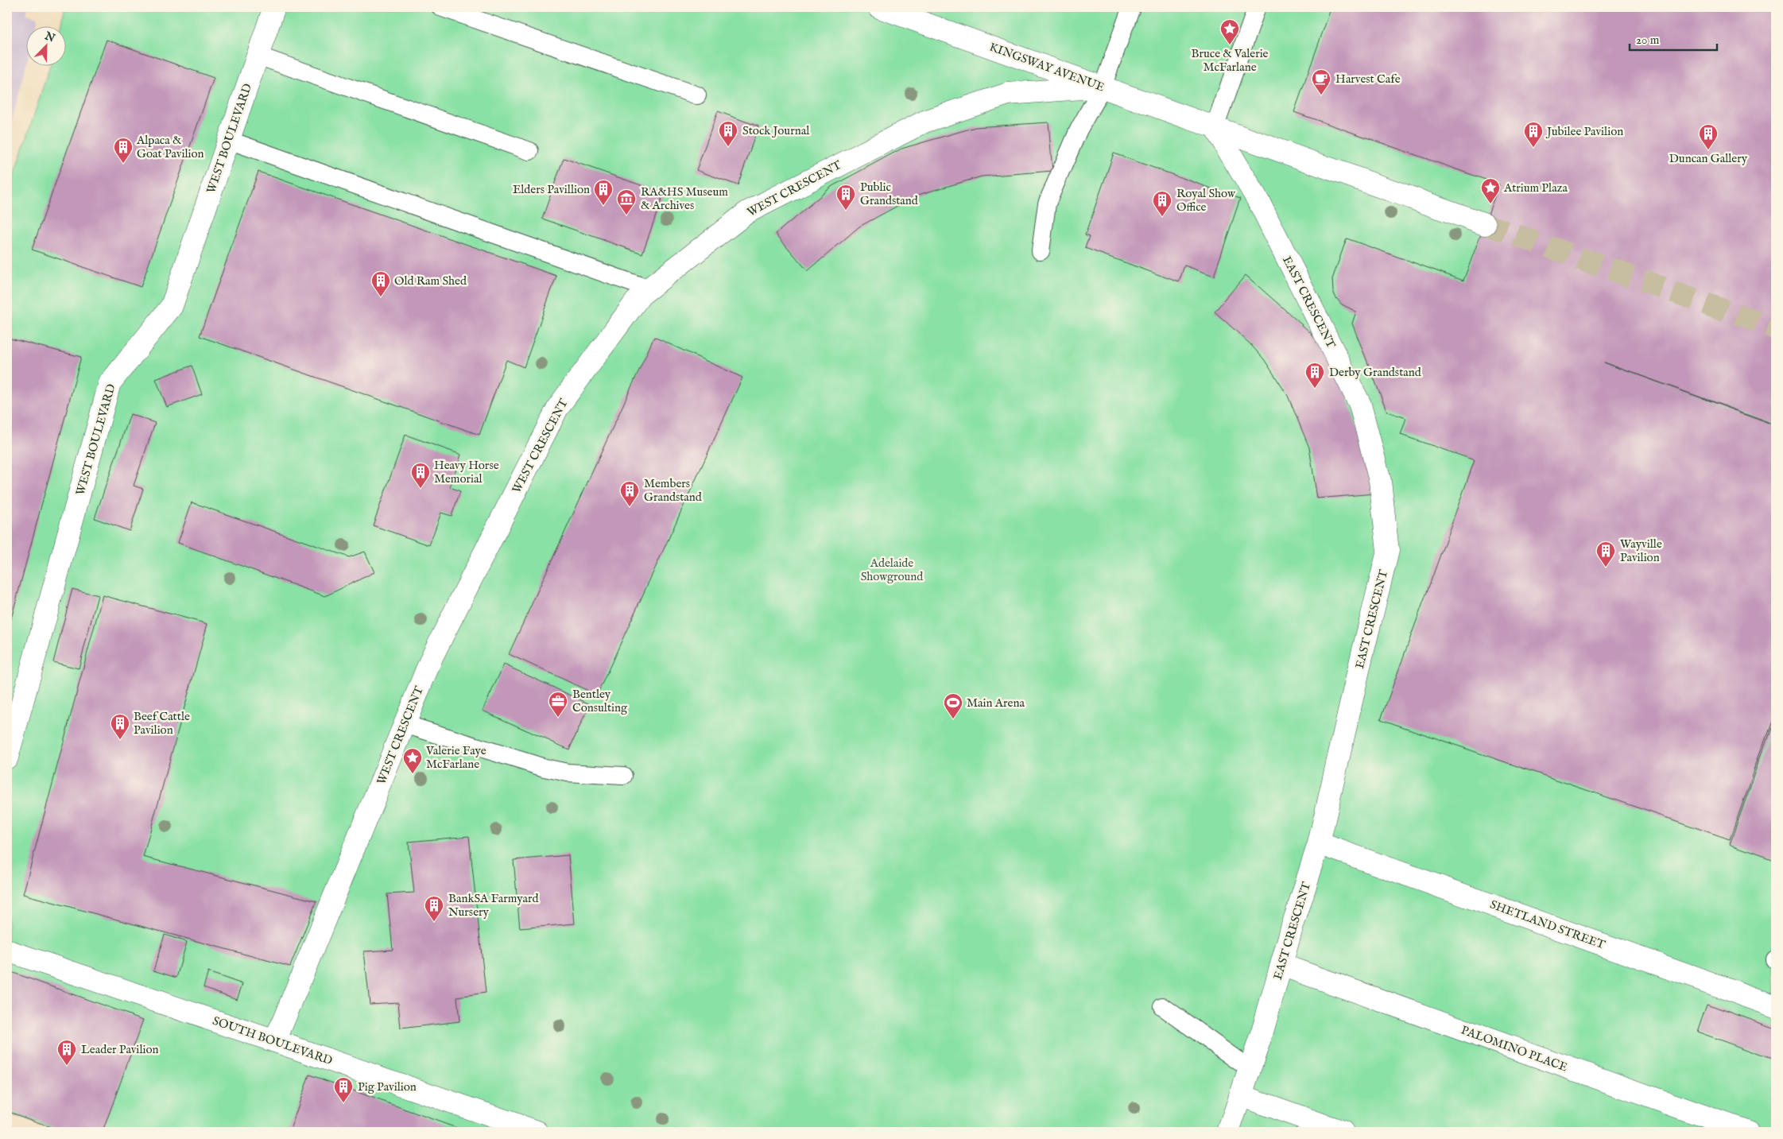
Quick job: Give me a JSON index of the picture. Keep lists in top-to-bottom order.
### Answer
{
  "streets": {
    "street": [
      "KINGSWAY AVENUE",
      "WEST BOULEVARD",
      "WEST CRESCENT",
      "EAST CRESCENT",
      "SHETLAND STREET",
      "SOUTH BOULEVARD",
      "PALOMINO PLACE"
    ]
  },
  "crossings": [
    ["KINGSWAY AVENUE", "WEST CRESCENT"],
    ["KINGSWAY AVENUE", "EAST CRESCENT"],
    ["WEST CRESCENT", "SOUTH BOULEVARD"],
    ["EAST CRESCENT", "SHETLAND STREET"],
    ["EAST CRESCENT", "PALOMINO PLACE"]
  ],
  "parks": ["Adelaide Showground"],
  "places": {
    "place": ["Bruce & Valerie McFarlane", "Atrium Plaza", "Valerie Faye McFarlane"],
    "cafe": ["Harvest Cafe"],
    "building": [
      "Stock Journal",
      "Jubilee Pavilion",
      "Duncan Gallery",
      "Alpaca & Goat Pavilion",
      "Elders Pavillion",
      "Public Grandstand",
      "Royal Show Office",
      "Old Ram Shed",
      "Derby Grandstand",
      "Heavy Horse Memorial",
      "Members Grandstand",
      "Wayville Pavilion",
      "Beef Cattle Pavilion",
      "BankSA Farmyard Nursery",
      "Leader Pavilion",
      "Pig Pavilion"
    ],
    "museum": ["RA&HS Museum & Archives"],
    "office": ["Bentley Consulting"],
    "sports": ["Main Arena"]
  },
  "scale_bar": "20 m",
  "north": "top right"
}
